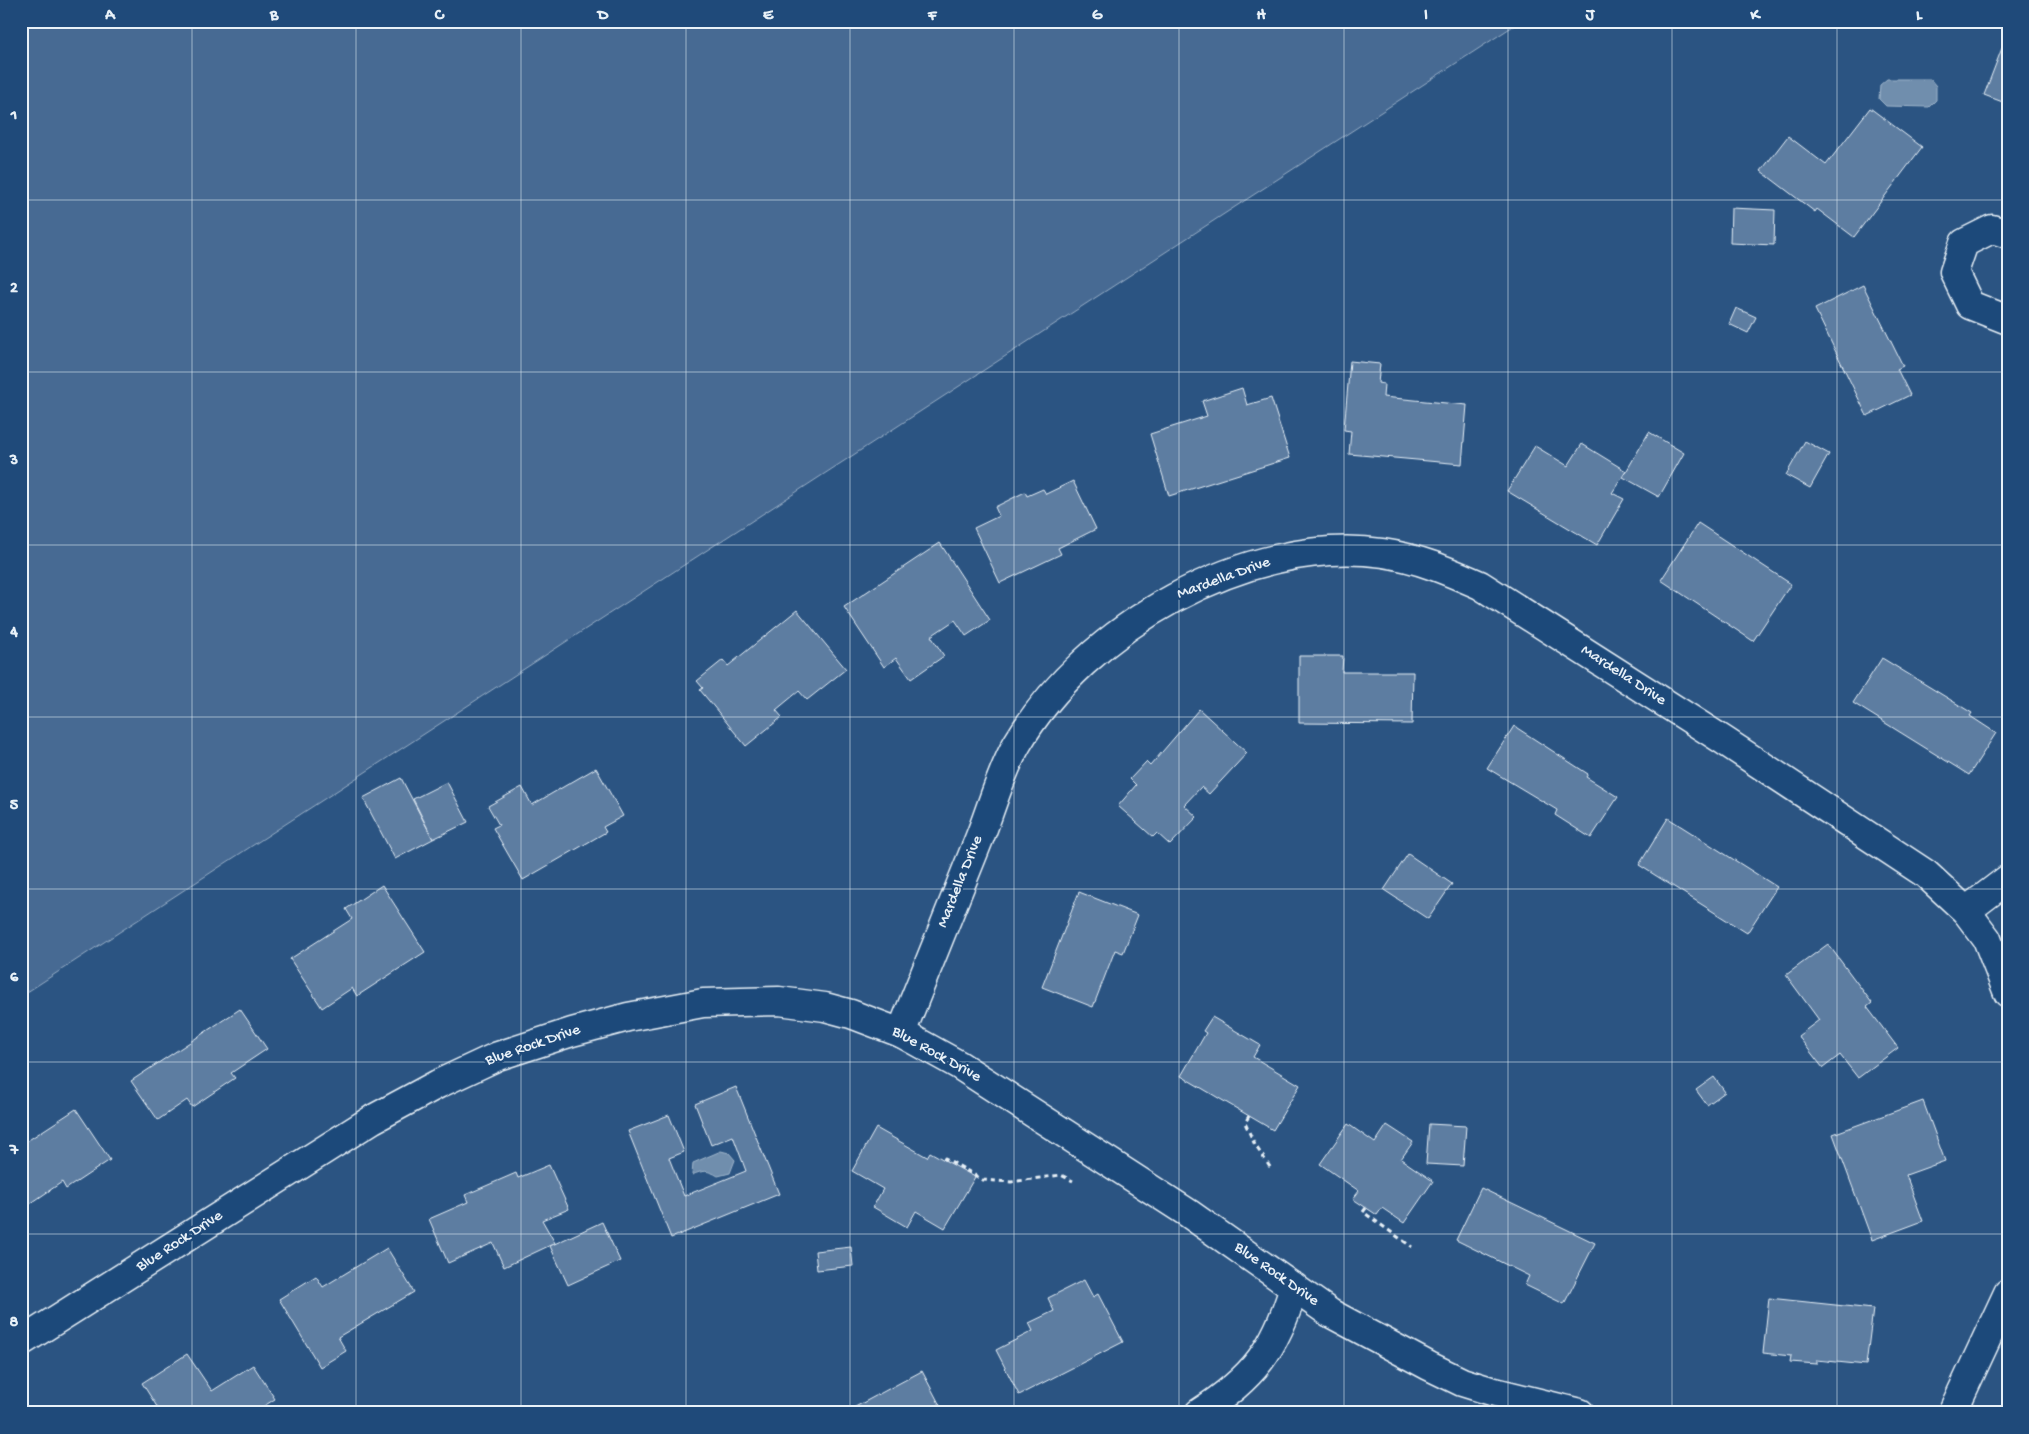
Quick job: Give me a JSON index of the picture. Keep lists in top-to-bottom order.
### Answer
{
  "streets": {
    "street": ["Mardella Drive", "Blue Rock Drive"]
  },
  "crossings": [
    ["Mardella Drive", "Blue Rock Drive"]
  ],
  "grid": {
    "columns": [
      "A",
      "B",
      "C",
      "D",
      "E",
      "F",
      "G",
      "H",
      "I",
      "J",
      "K",
      "L"
    ],
    "rows": [
      "1",
      "2",
      "3",
      "4",
      "5",
      "6",
      "7",
      "8"
    ]
  }
}
